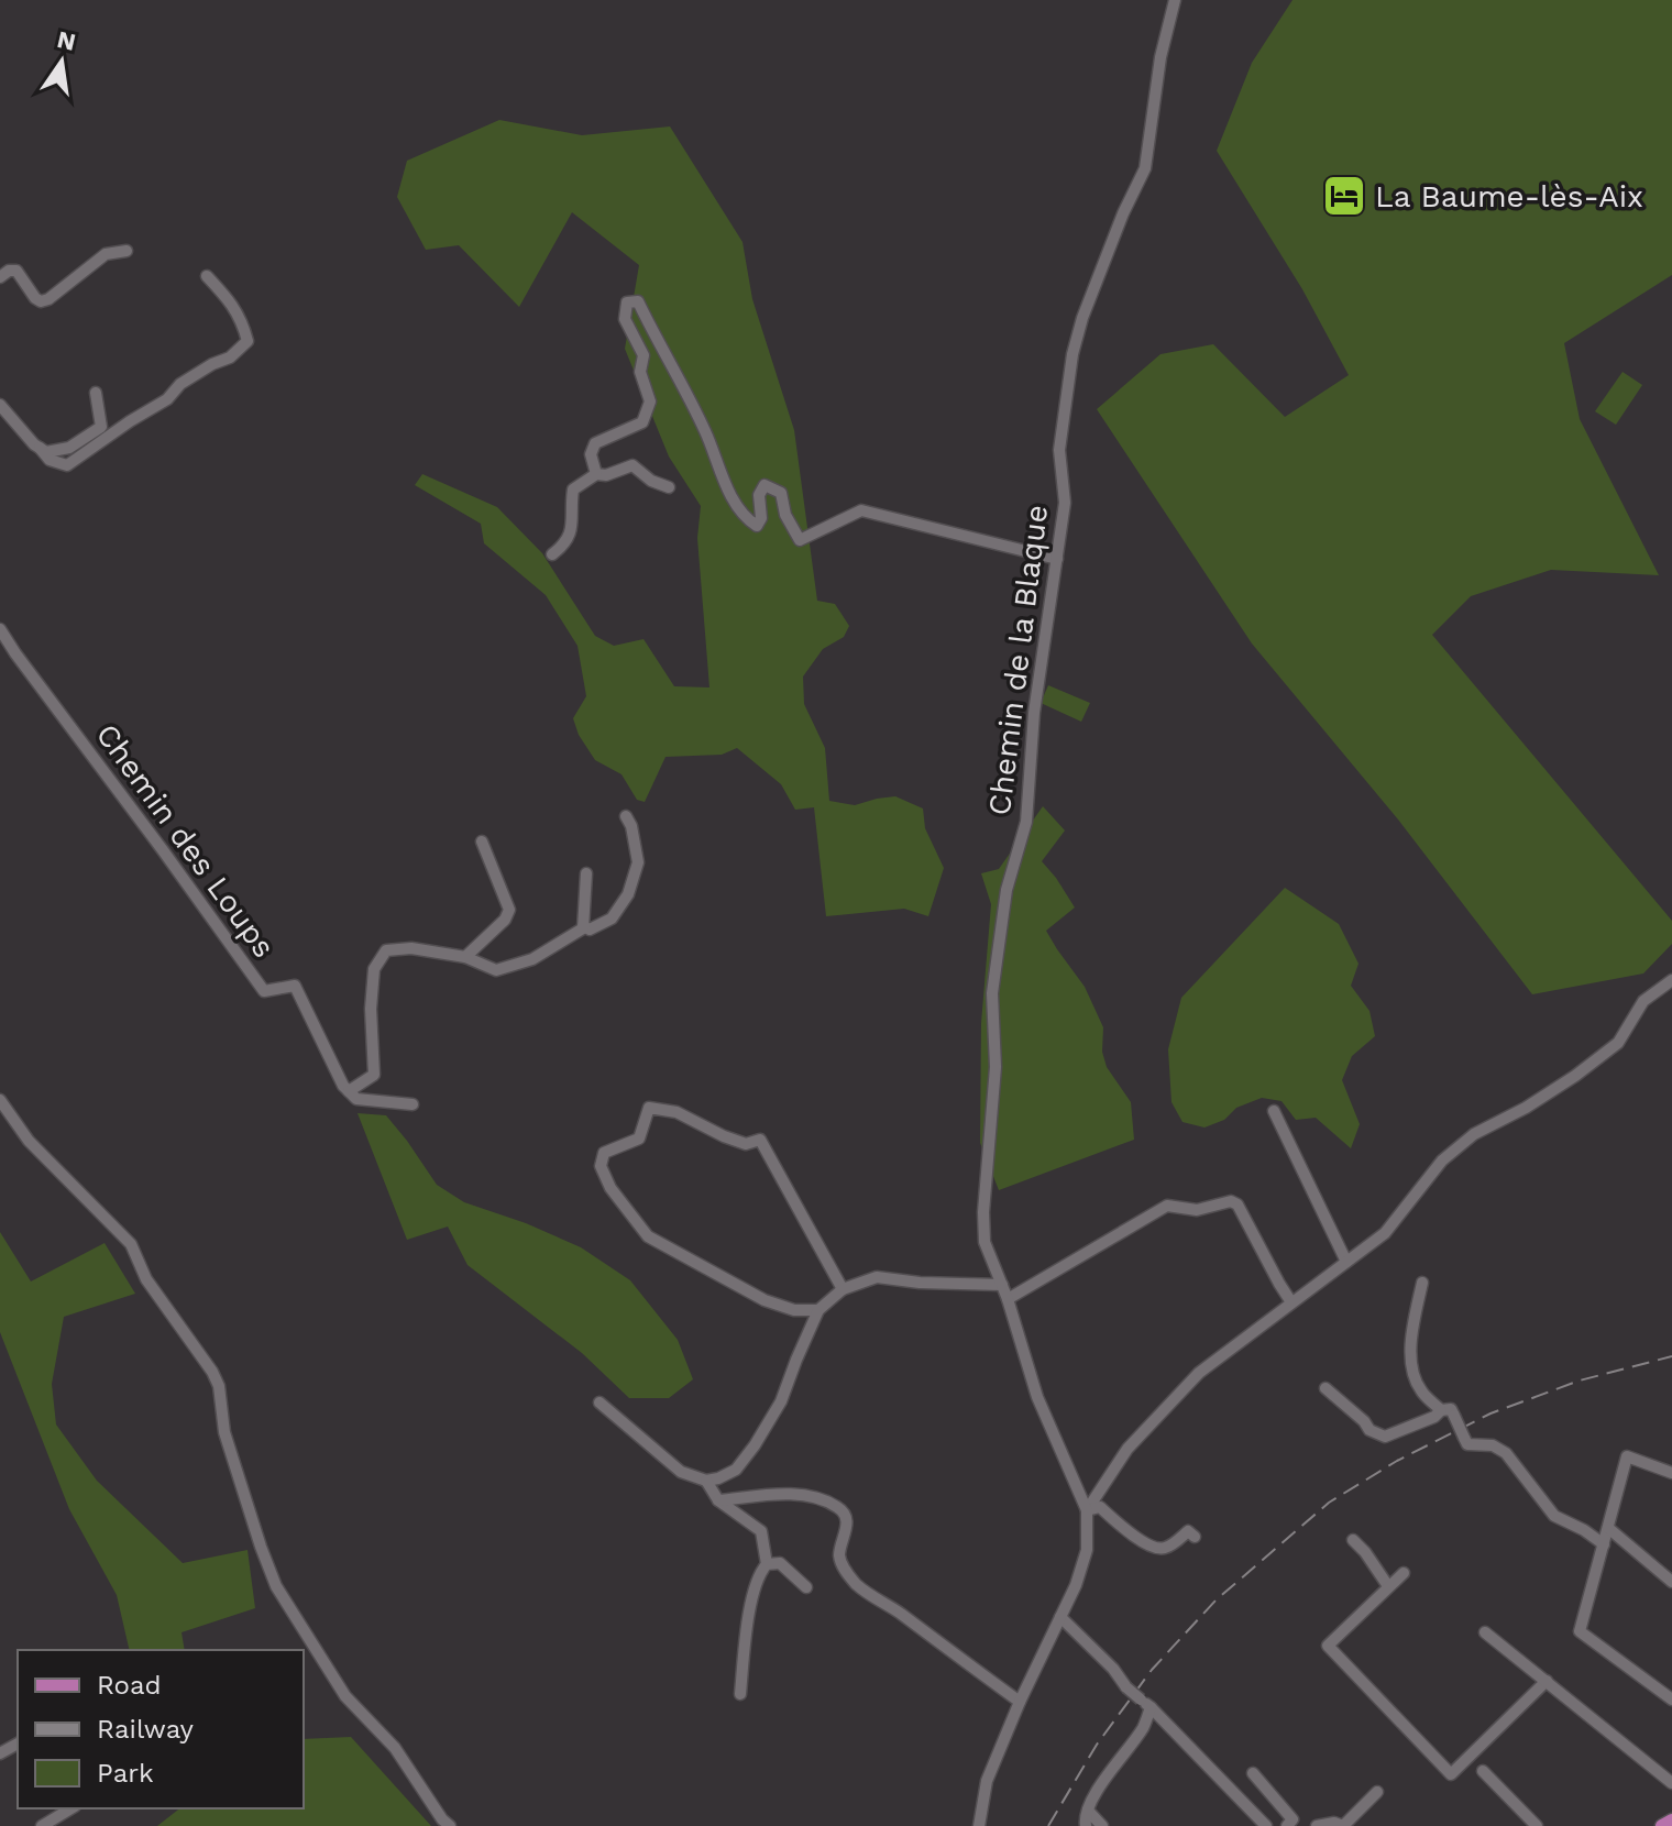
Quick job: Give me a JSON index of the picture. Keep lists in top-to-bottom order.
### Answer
{
  "streets": {
    "street": ["Chemin de la Blaque", "Chemin des Loups"]
  },
  "places": {
    "hotel": ["La Baume-lès-Aix"]
  },
  "legend": ["Road", "Railway", "Park"],
  "north": "top"
}
